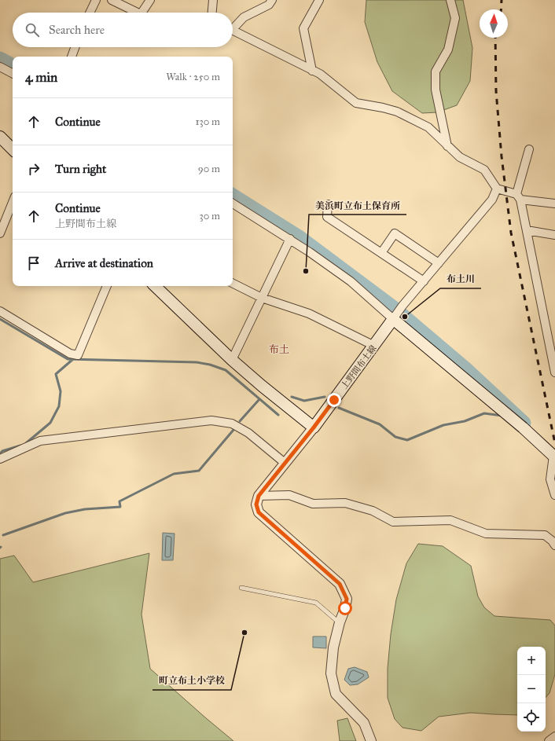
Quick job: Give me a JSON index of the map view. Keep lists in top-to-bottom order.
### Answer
{
  "streets": {
    "main road": ["上野間布土線"]
  },
  "districts": ["布土"],
  "places": ["美浜町立布土保育所", "布土川", "町立布土小学校"],
  "north": "top",
  "page": {
    "search": "Search here",
    "heading": ["4 min", "Walk · 250 m"],
    "list": [
      ["Continue", "130 m"],
      ["Turn right", "90 m"],
      ["Continue", "上野間布土線", "30 m"],
      "Arrive at destination"
    ],
    "map_buttons": ["+", "−"]
  }
}
